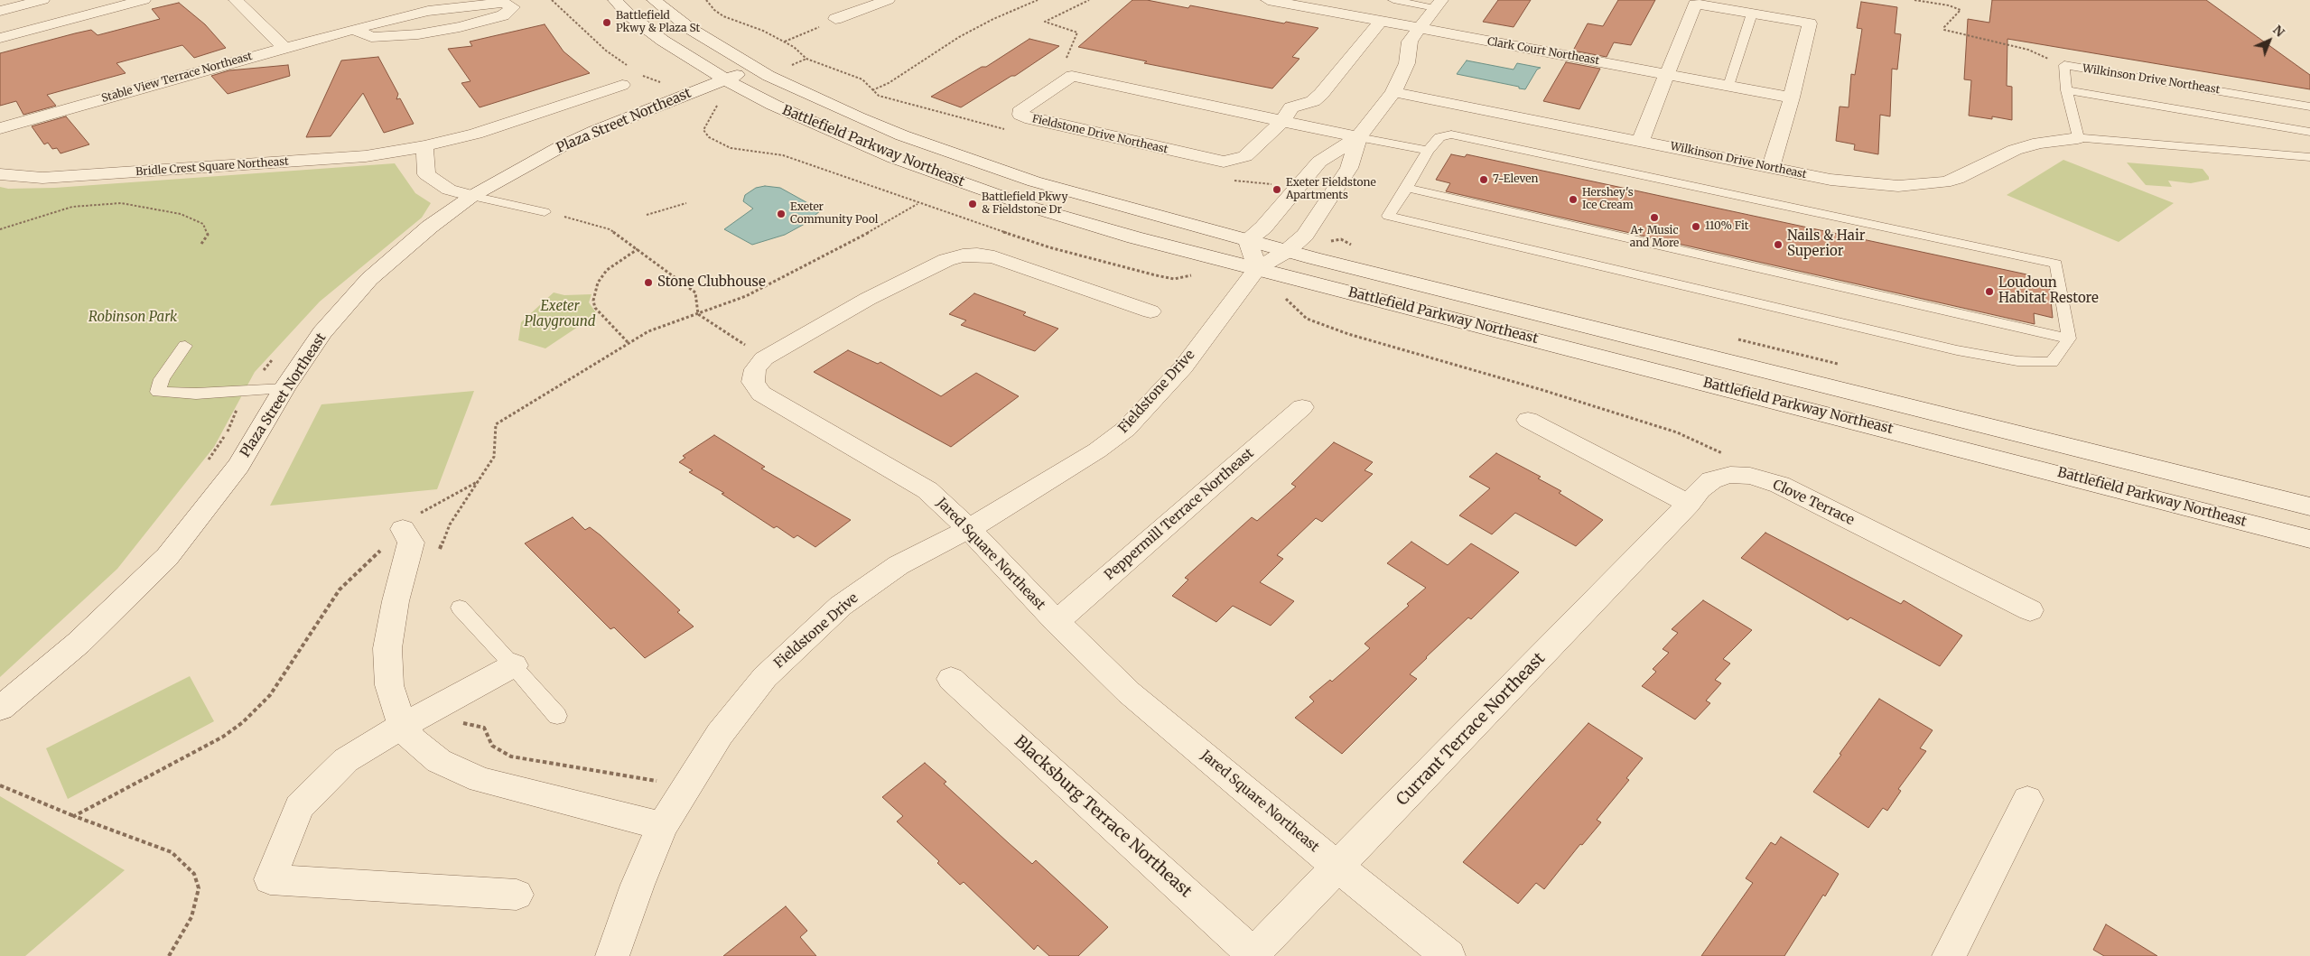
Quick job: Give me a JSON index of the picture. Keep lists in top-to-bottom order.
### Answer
{
  "streets": {
    "street": [
      "Clark Court Northeast",
      "Stable View Terrace Northeast",
      "Wilkinson Drive Northeast",
      "Plaza Street Northeast",
      "Fieldstone Drive Northeast",
      "Battlefield Parkway Northeast",
      "Bridle Crest Square Northeast",
      "Fieldstone Drive",
      "Clove Terrace",
      "Peppermill Terrace Northeast",
      "Jared Square Northeast",
      "Currant Terrace Northeast",
      "Blacksburg Terrace Northeast"
    ]
  },
  "crossings": [
    ["Plaza Street Northeast", "Battlefield Parkway Northeast"],
    ["Battlefield Parkway Northeast", "Fieldstone Drive"],
    ["Fieldstone Drive", "Jared Square Northeast"],
    ["Clove Terrace", "Currant Terrace Northeast"],
    ["Peppermill Terrace Northeast", "Jared Square Northeast"],
    ["Jared Square Northeast", "Currant Terrace Northeast"],
    ["Currant Terrace Northeast", "Blacksburg Terrace Northeast"]
  ],
  "parks": ["Exeter Playground", "Robinson Park"],
  "places": [
    "Battlefield Pkwy & Plaza St",
    "7-Eleven",
    "Exeter Fieldstone Apartments",
    "Hershey's Ice Cream",
    "Battlefield Pkwy & Fieldstone Dr",
    "Exeter Community Pool",
    "A+ Music and More",
    "110% Fit",
    "Nails & Hair Superior",
    "Stone Clubhouse",
    "Loudoun Habitat Restore"
  ],
  "north": "top right"
}
